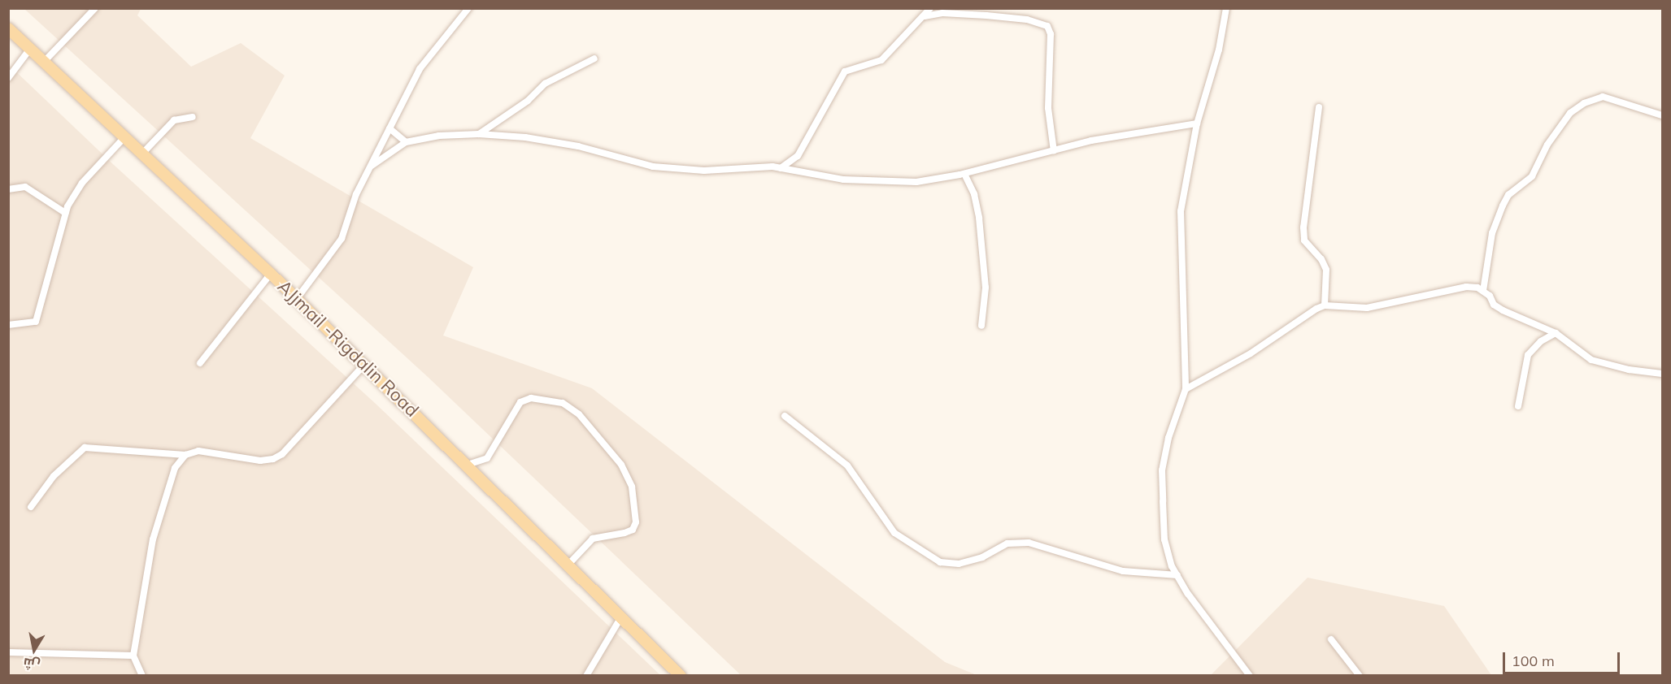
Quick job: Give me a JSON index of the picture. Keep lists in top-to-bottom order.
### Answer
{
  "streets": {
    "main road": ["AJjmail -Rigdalin Road"]
  },
  "scale_bar": "100 m",
  "north": "bottom"
}
